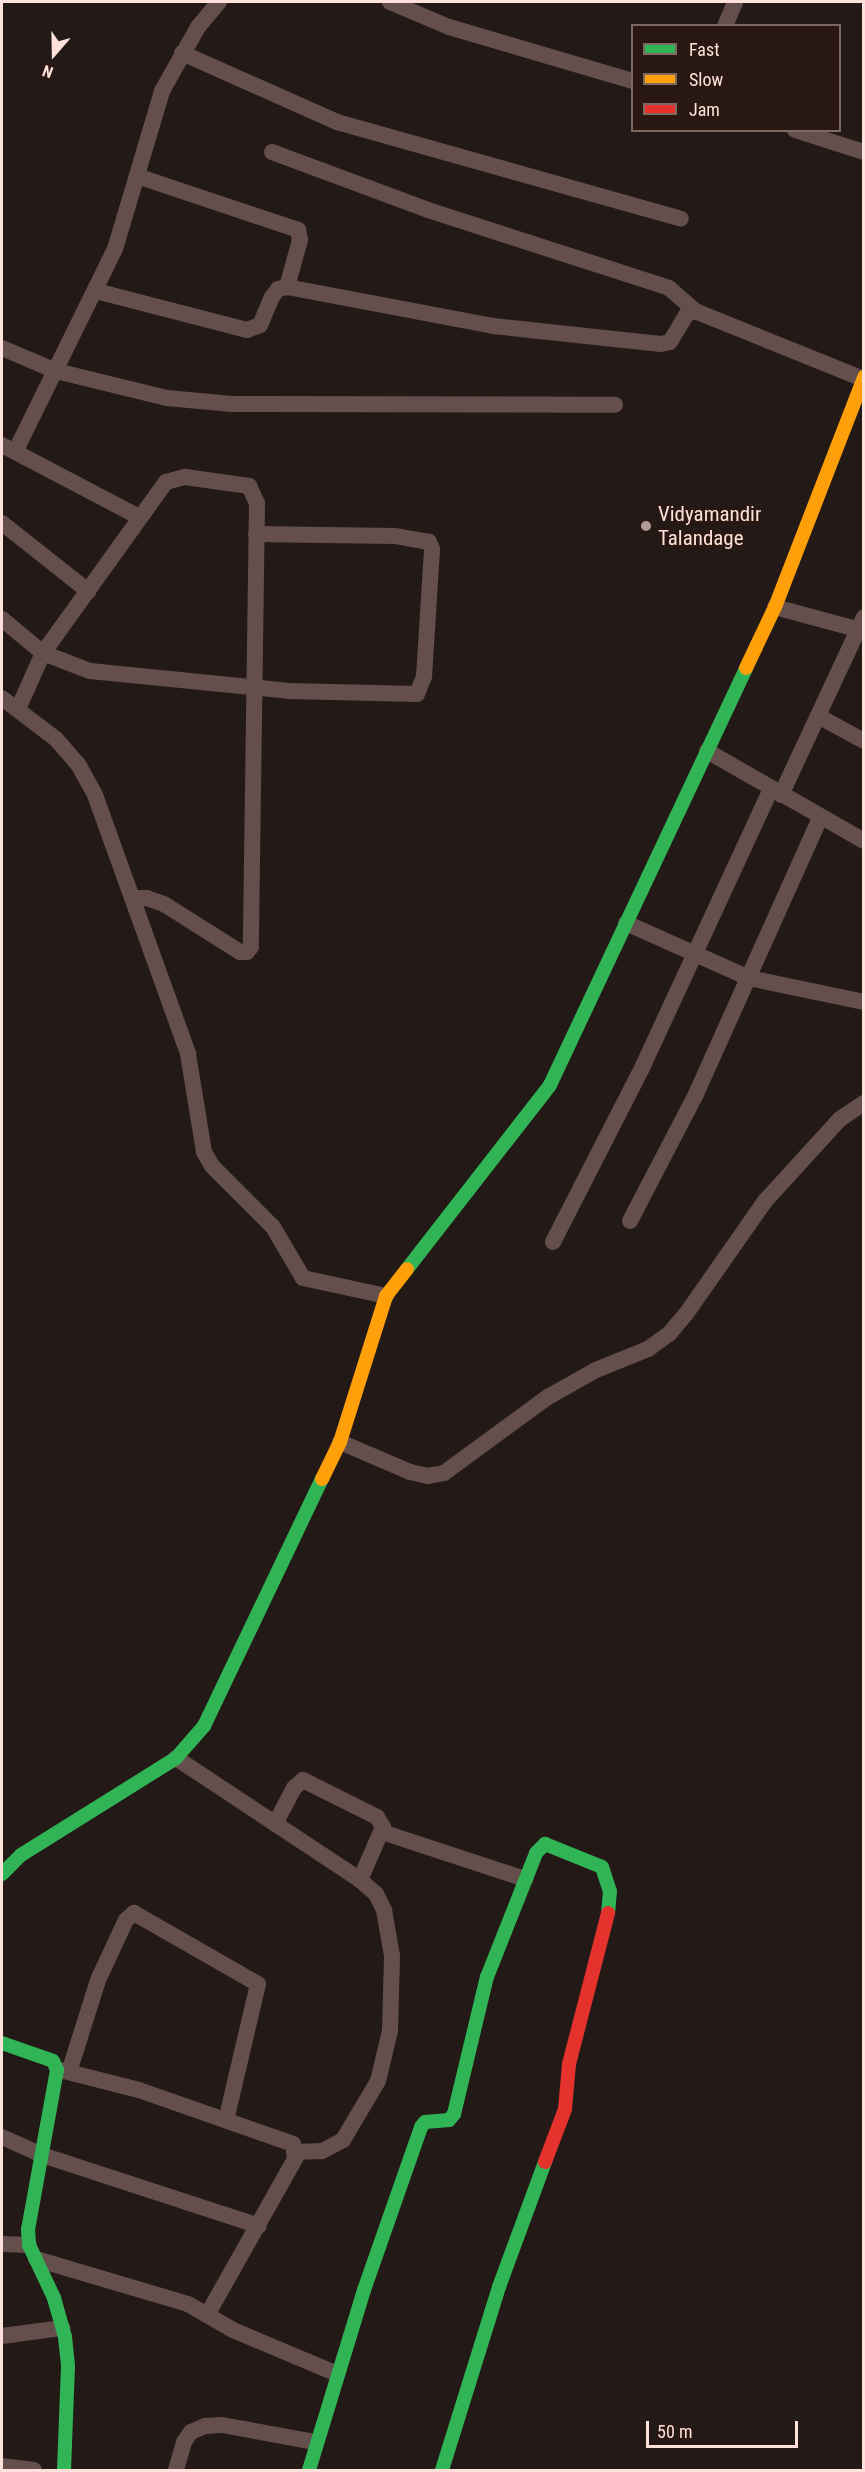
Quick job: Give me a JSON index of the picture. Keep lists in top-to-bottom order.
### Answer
{
  "places": ["Vidyamandir Talandage"],
  "legend": ["Fast", "Slow", "Jam"],
  "scale_bar": "50 m",
  "north": "bottom"
}
